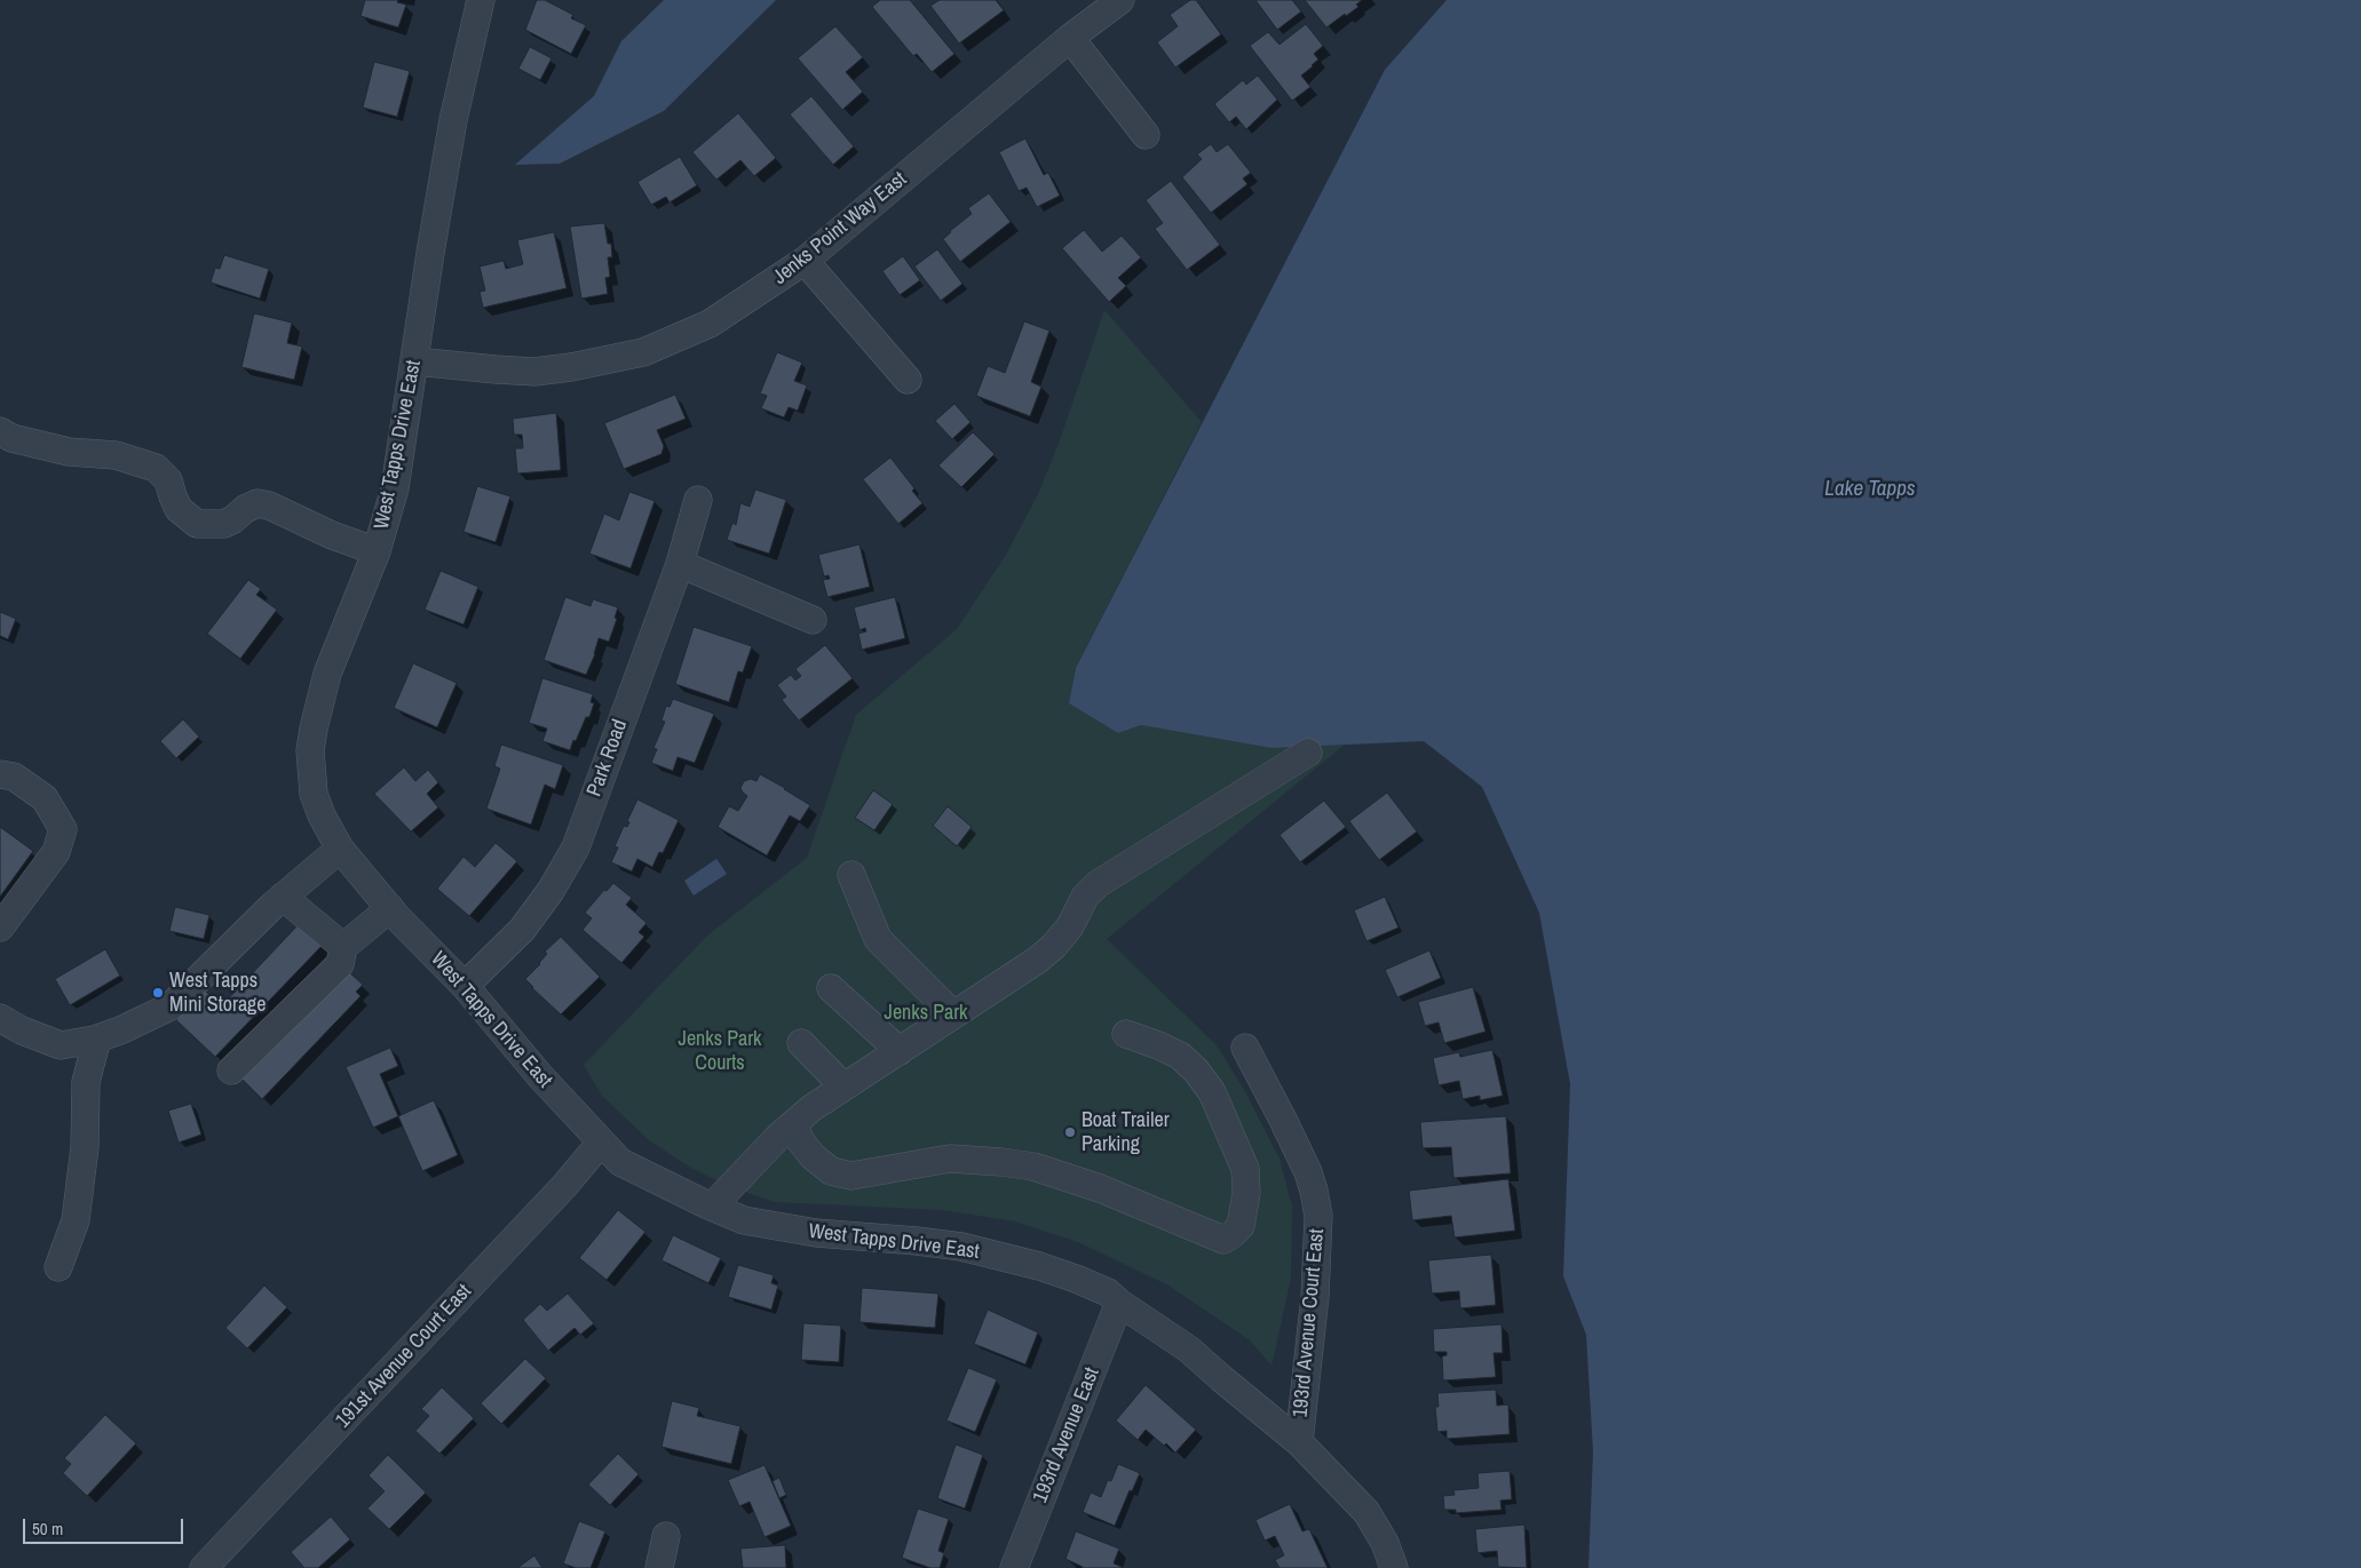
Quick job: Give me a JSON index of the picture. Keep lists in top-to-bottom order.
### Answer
{
  "streets": {
    "street": [
      "Jenks Point Way East",
      "West Tapps Drive East",
      "Park Road",
      "193rd Avenue Court East",
      "191st Avenue Court East",
      "193rd Avenue East"
    ]
  },
  "crossings": [
    ["Jenks Point Way East", "West Tapps Drive East"],
    ["West Tapps Drive East", "Park Road"],
    ["West Tapps Drive East", "193rd Avenue Court East"],
    ["West Tapps Drive East", "191st Avenue Court East"],
    ["West Tapps Drive East", "193rd Avenue East"]
  ],
  "water": ["Lake Tapps"],
  "parks": ["Jenks Park", "Jenks Park Courts"],
  "places": ["West Tapps Mini Storage", "Boat Trailer Parking"],
  "scale_bar": "50 m"
}
